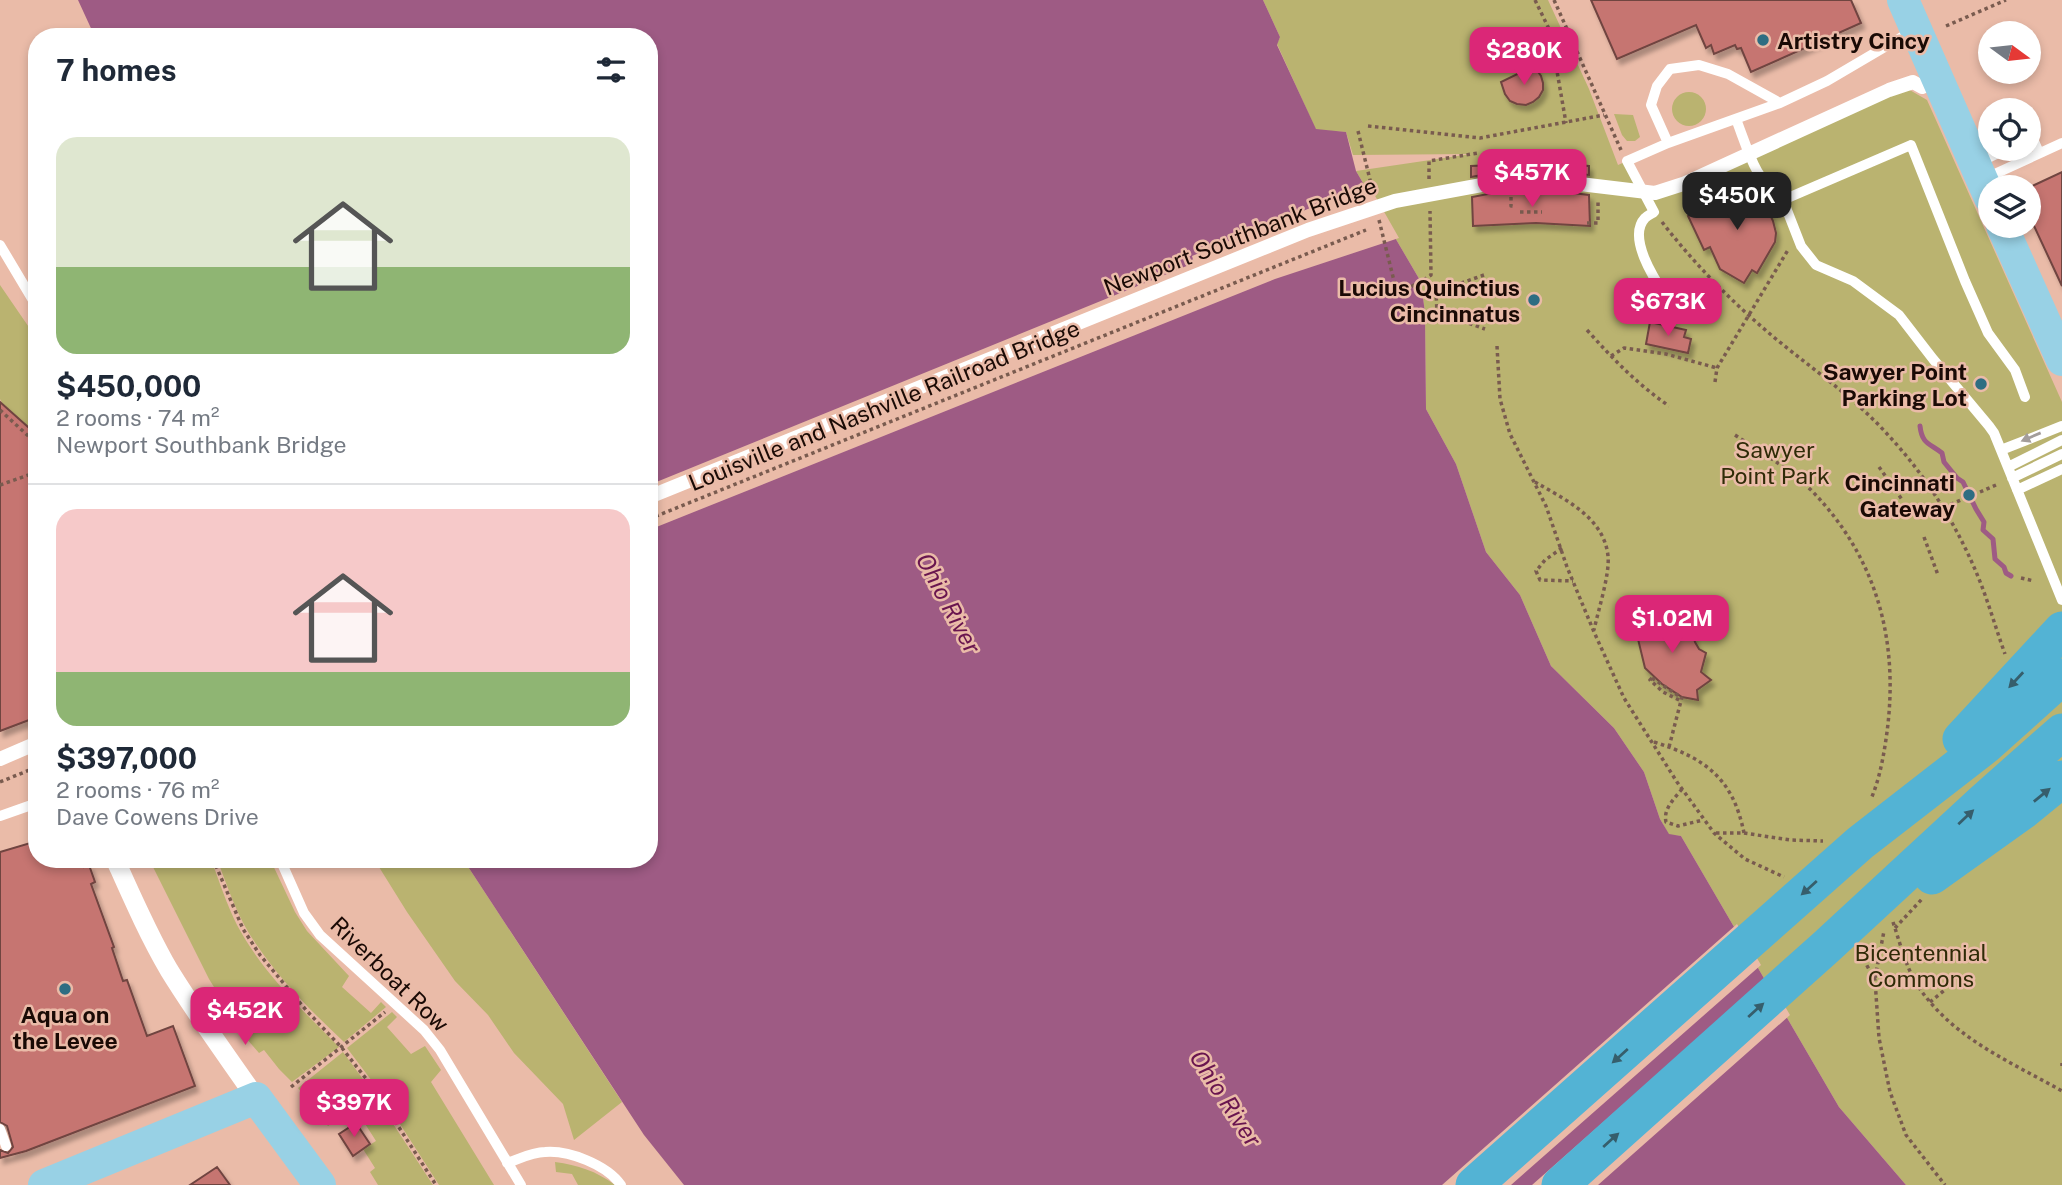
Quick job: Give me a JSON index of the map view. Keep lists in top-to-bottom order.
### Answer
{
  "streets": {
    "street": ["Newport Southbank Bridge"],
    "lane": ["Riverboat Row"],
    "path": ["Louisville and Nashville Railroad Bridge"]
  },
  "water": ["Ohio River"],
  "parks": ["Sawyer Point Park", "Bicentennial Commons"],
  "places": [
    "Artistry Cincy",
    "Lucius Quinctius Cincinnatus",
    "Sawyer Point Parking Lot",
    "Cincinnati Gateway",
    "Aqua on the Levee"
  ],
  "north": "right",
  "page": {
    "price": [
      "$280K",
      "$457K",
      "$450K",
      "$673K",
      "$1.02M",
      "$452K",
      "$397K"
    ],
    "heading": "7 homes",
    "list": [
      {
        "name": "$450,000",
        "note": "2 rooms · 74 m² · Newport Southbank Bridge"
      },
      {
        "name": "$397,000",
        "note": "2 rooms · 76 m² · Dave Cowens Drive"
      }
    ]
  }
}
